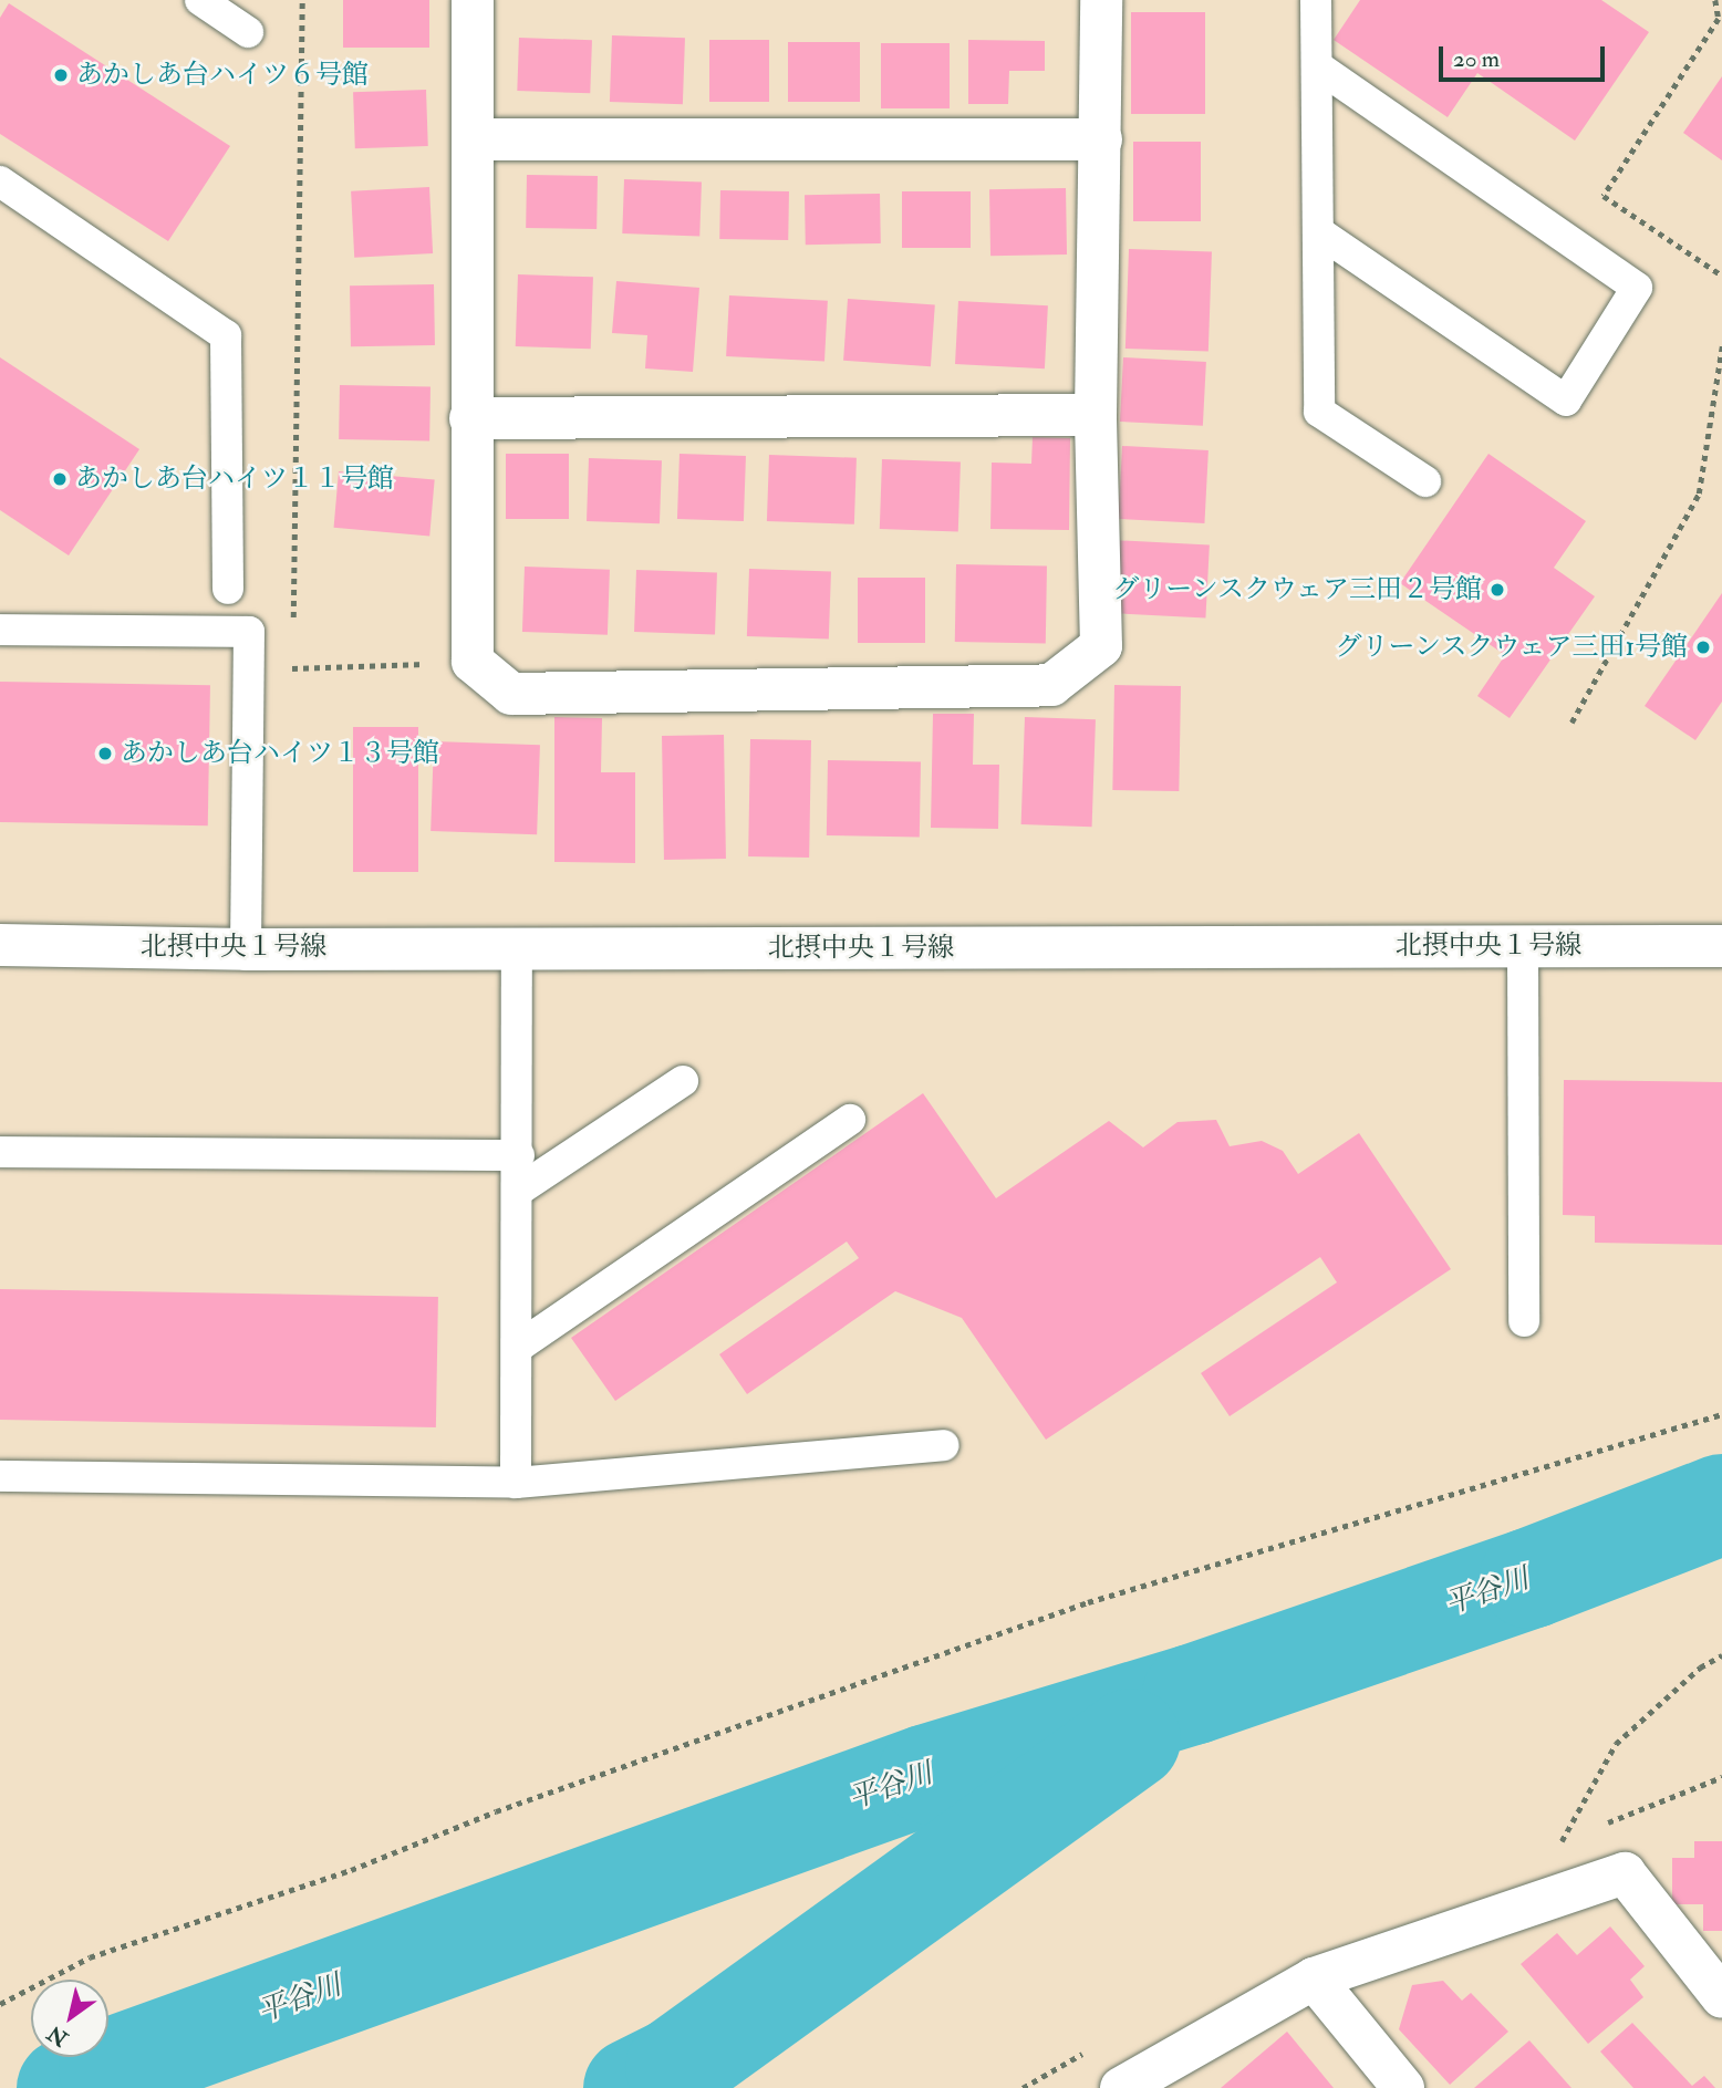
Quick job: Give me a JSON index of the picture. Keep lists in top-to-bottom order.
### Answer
{
  "streets": {
    "street": ["北摂中央１号線"]
  },
  "water": ["平谷川"],
  "places": [
    "あかしあ台ハイツ６号館",
    "あかしあ台ハイツ１１号館",
    "グリーンスクウェア三田２号館",
    "グリーンスクウェア三田1号館",
    "あかしあ台ハイツ１３号館"
  ],
  "scale_bar": "20 m",
  "north": "bottom left"
}
